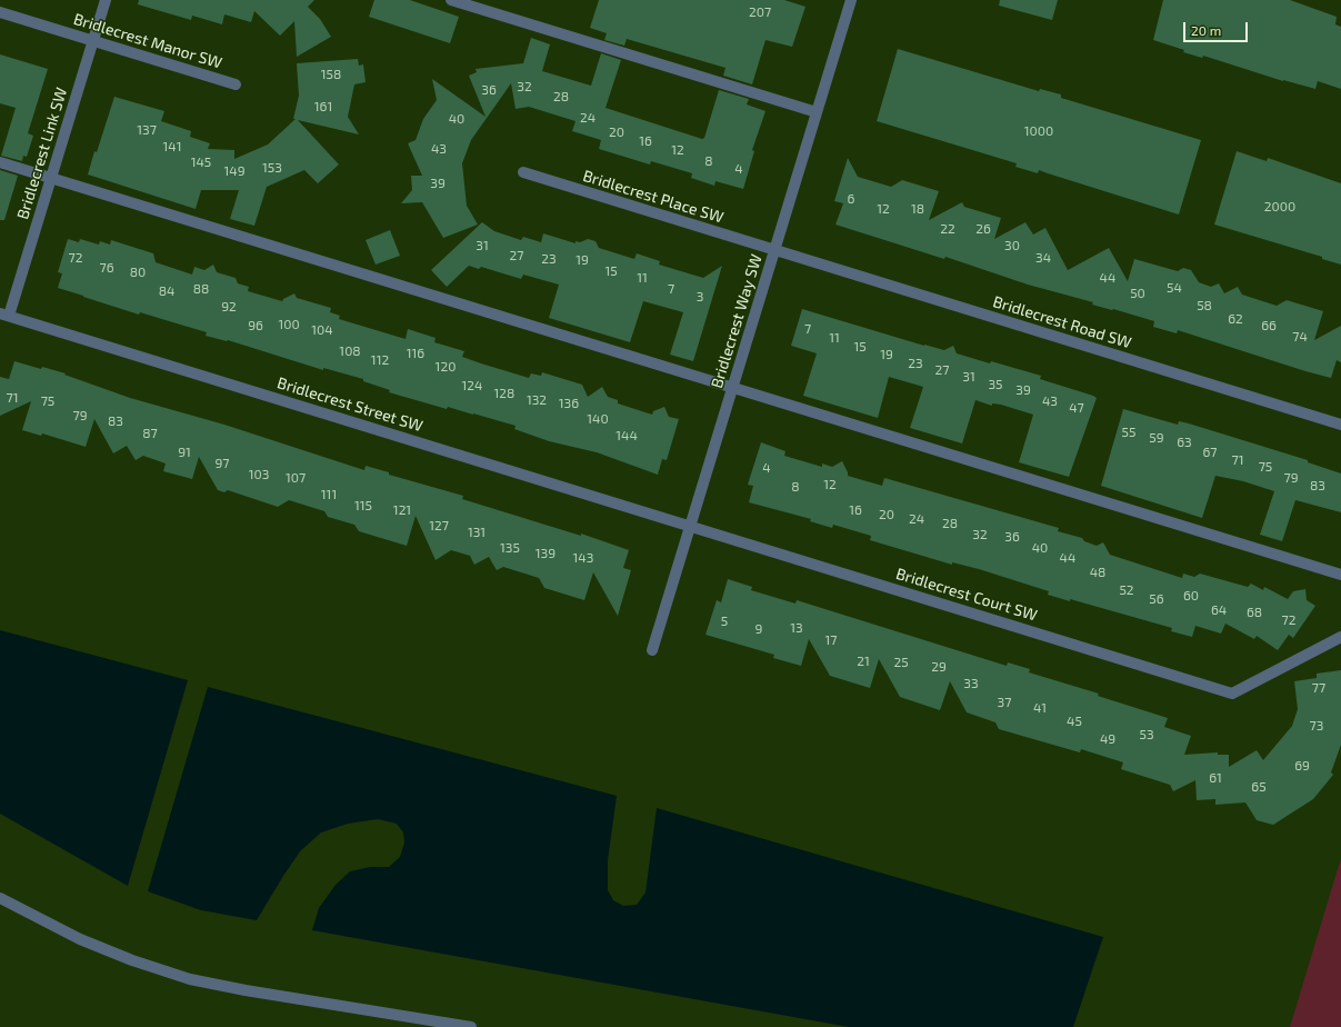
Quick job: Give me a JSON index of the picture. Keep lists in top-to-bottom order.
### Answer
{
  "streets": {
    "street": [
      "Bridlecrest Manor SW",
      "Bridlecrest Link SW",
      "Bridlecrest Place SW",
      "Bridlecrest Way SW",
      "Bridlecrest Road SW",
      "Bridlecrest Street SW",
      "Bridlecrest Court SW"
    ]
  },
  "crossings": [
    ["Bridlecrest Manor SW", "Bridlecrest Link SW"],
    ["Bridlecrest Link SW", "Bridlecrest Street SW"],
    ["Bridlecrest Place SW", "Bridlecrest Way SW"],
    ["Bridlecrest Place SW", "Bridlecrest Road SW"],
    ["Bridlecrest Way SW", "Bridlecrest Road SW"],
    ["Bridlecrest Way SW", "Bridlecrest Street SW"],
    ["Bridlecrest Way SW", "Bridlecrest Court SW"],
    ["Bridlecrest Street SW", "Bridlecrest Court SW"]
  ],
  "house_numbers": [
    "207",
    "158",
    "32",
    "36",
    "28",
    "161",
    "24",
    "40",
    "137",
    "1000",
    "20",
    "16",
    "141",
    "43",
    "12",
    "8",
    "145",
    "153",
    "4",
    "149",
    "39",
    "6",
    "2000",
    "12",
    "18",
    "22",
    "26",
    "31",
    "30",
    "27",
    "72",
    "34",
    "23",
    "19",
    "76",
    "15",
    "80",
    "11",
    "44",
    "54",
    "88",
    "7",
    "84",
    "50",
    "3",
    "58",
    "92",
    "62",
    "100",
    "96",
    "66",
    "7",
    "104",
    "74",
    "11",
    "15",
    "108",
    "116",
    "19",
    "112",
    "23",
    "120",
    "27",
    "31",
    "35",
    "124",
    "39",
    "128",
    "71",
    "132",
    "75",
    "43",
    "136",
    "47",
    "79",
    "140",
    "83",
    "55",
    "87",
    "144",
    "59",
    "63",
    "91",
    "67",
    "71",
    "97",
    "75",
    "4",
    "103",
    "107",
    "79",
    "12",
    "83",
    "8",
    "111",
    "115",
    "121",
    "16",
    "20",
    "24",
    "28",
    "127",
    "131",
    "32",
    "36",
    "135",
    "40",
    "139",
    "143",
    "44",
    "48",
    "52",
    "60",
    "56",
    "64",
    "68",
    "72",
    "5",
    "13",
    "9",
    "17",
    "21",
    "25",
    "29",
    "33",
    "77",
    "37",
    "41",
    "45",
    "73",
    "53",
    "49",
    "69",
    "61",
    "65"
  ],
  "scale_bar": "20 m"
}
